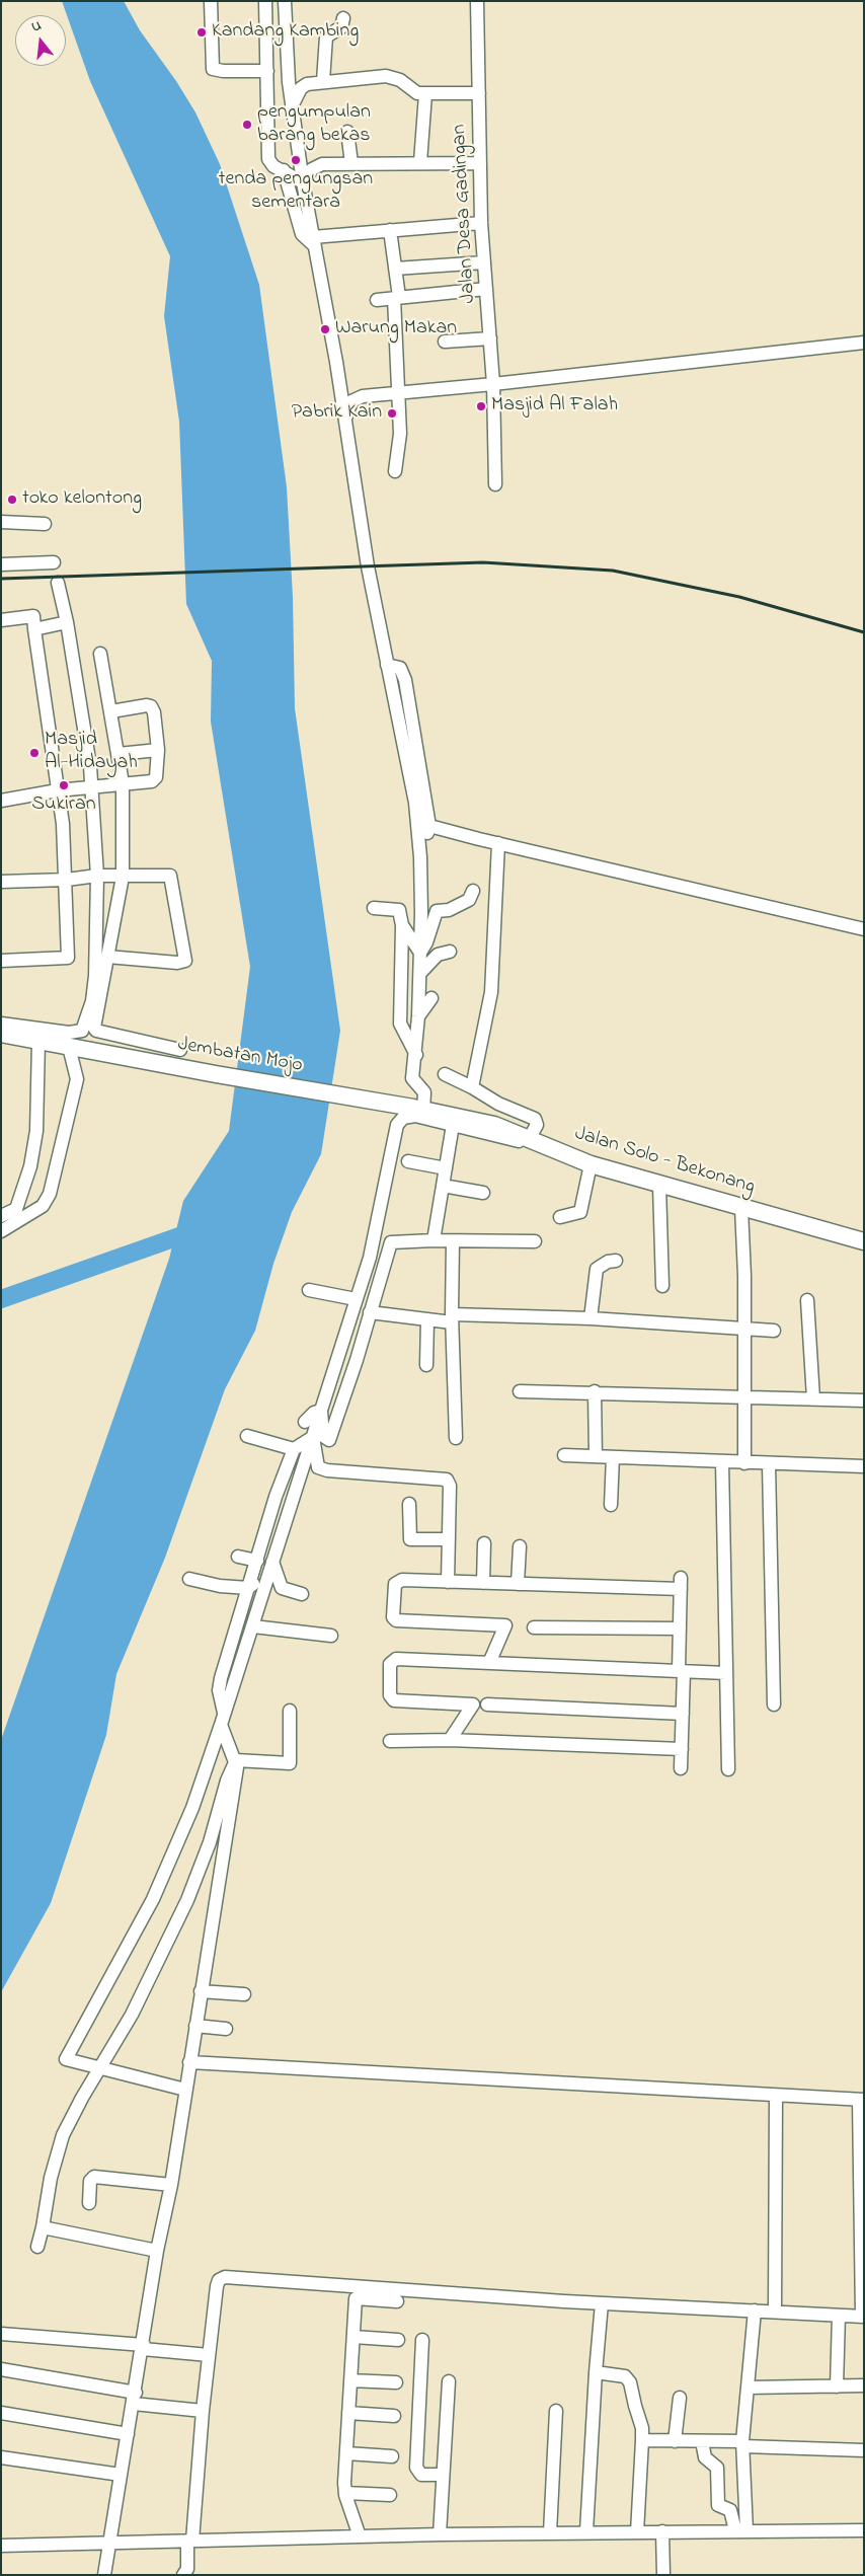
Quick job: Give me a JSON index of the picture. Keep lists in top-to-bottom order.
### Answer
{
  "streets": {
    "main road": ["Jembatan Mojo", "Jalan Solo - Bekonang"],
    "street": ["Jalan Desa Gadingan"]
  },
  "crossings": [
    ["Jembatan Mojo", "Jalan Solo - Bekonang"]
  ],
  "places": [
    "Kandang Kambing",
    "pengumpulan barang bekas",
    "tenda pengungsan sementara",
    "Warung Makan",
    "Masjid Al Falah",
    "Pabrik Kain",
    "toko kelontong",
    "Masjid Al-Hidayah",
    "Sukiran"
  ],
  "north": "top"
}
